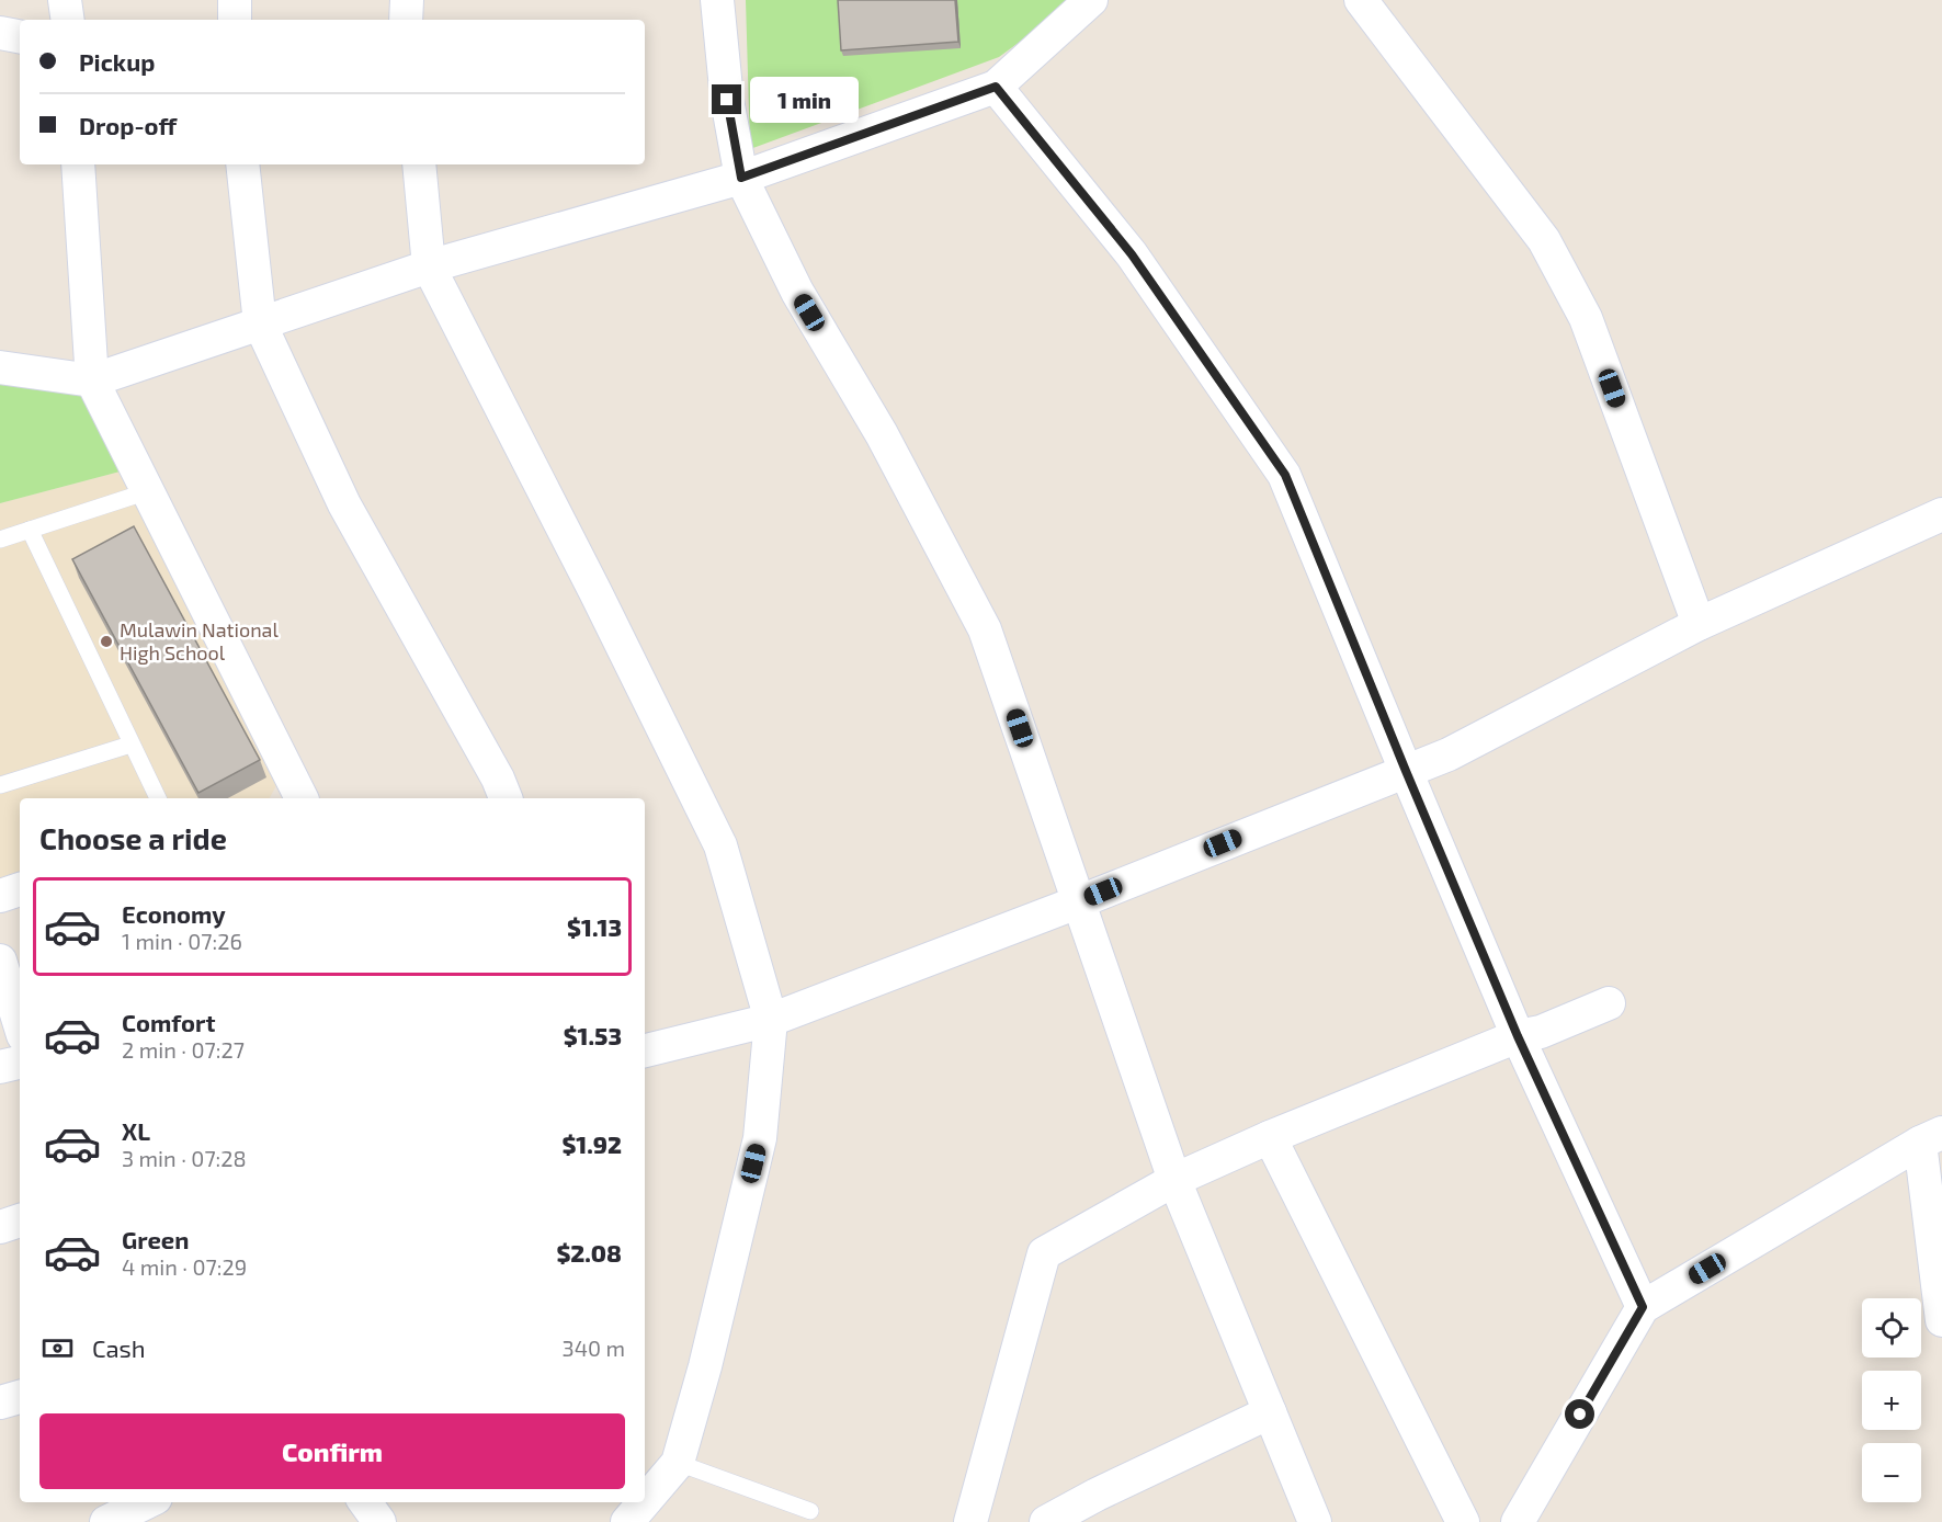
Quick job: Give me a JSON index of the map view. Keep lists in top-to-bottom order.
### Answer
{
  "places": ["Mulawin National High School"],
  "page": {
    "banner": ["Pickup", "Drop-off"],
    "bubble": "1 min",
    "heading": "Choose a ride",
    "list": [
      {
        "name": "Economy",
        "note": "1 min · 07:26",
        "value": "$1.13"
      },
      {
        "name": "Comfort",
        "note": "2 min · 07:27",
        "value": "$1.53"
      },
      {
        "name": "XL",
        "note": "3 min · 07:28",
        "value": "$1.92"
      },
      {
        "name": "Green",
        "note": "4 min · 07:29",
        "value": "$2.08"
      }
    ],
    "map_buttons": ["+", "−"],
    "pay": ["Cash", "340 m"],
    "buttons": "Confirm"
  }
}
